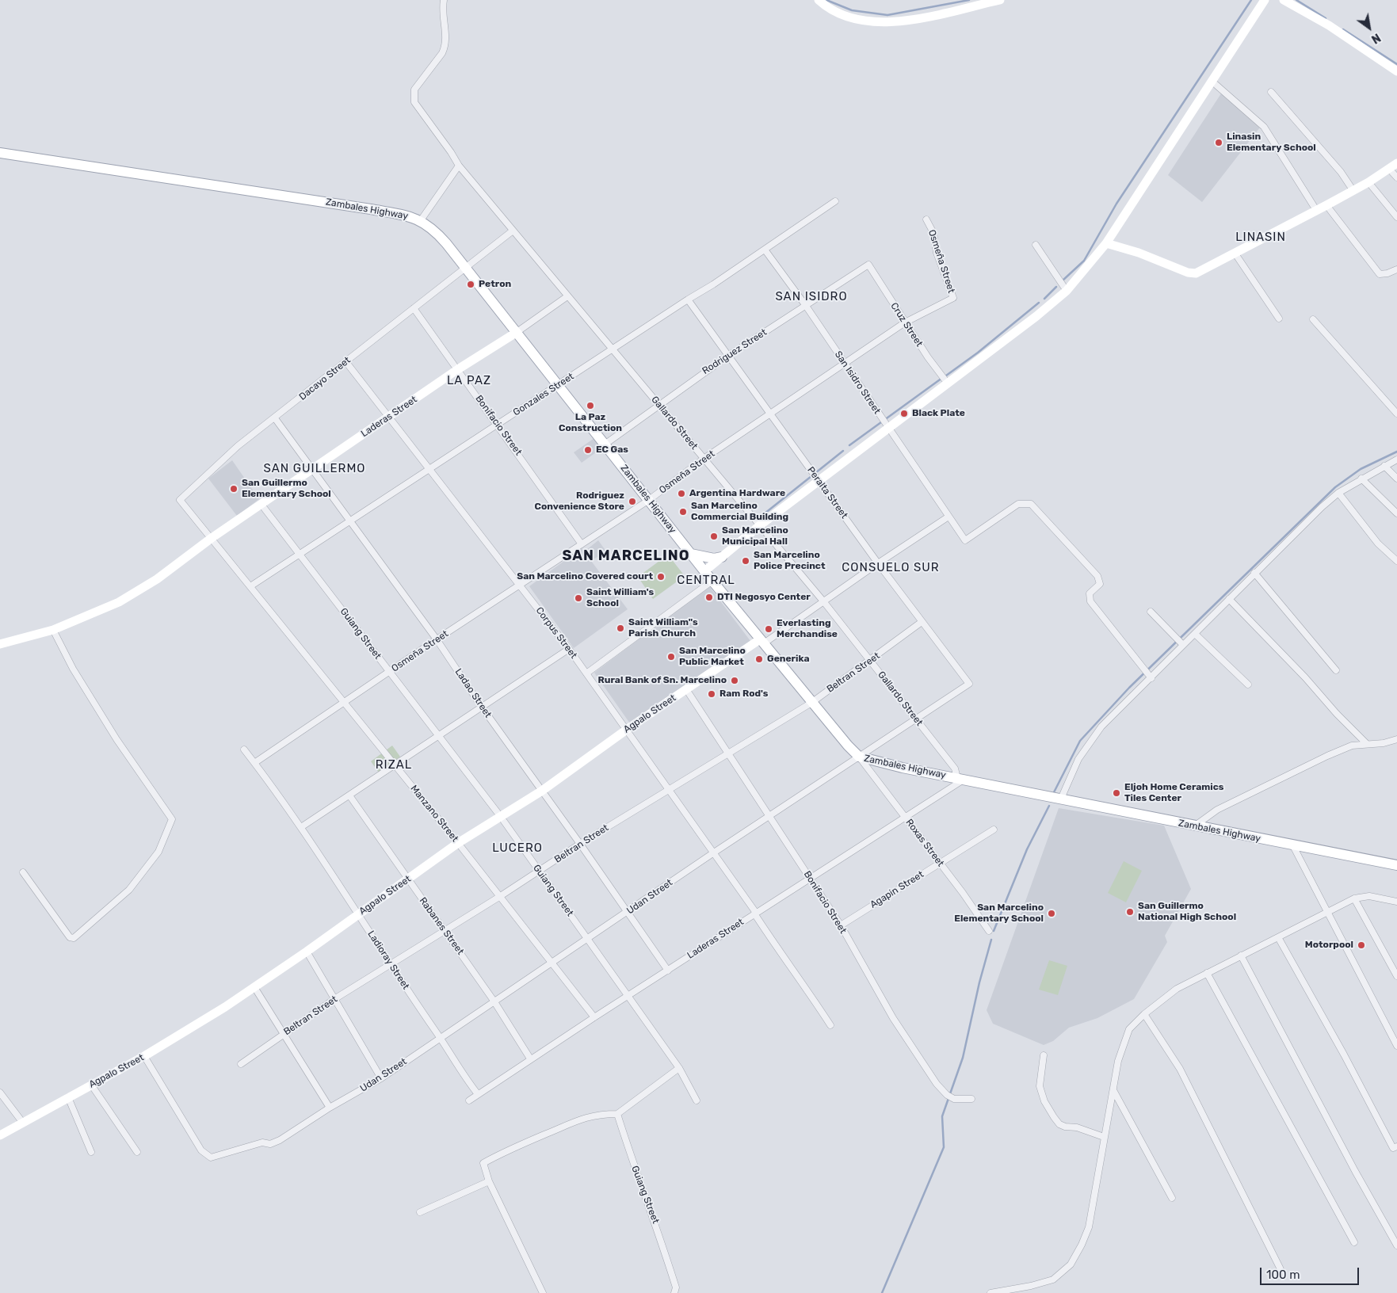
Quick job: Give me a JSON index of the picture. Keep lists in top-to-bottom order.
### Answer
{
  "streets": {
    "main road": ["Zambales Highway"],
    "street": [
      "Osmeña Street",
      "Cruz Street",
      "Rodriguez Street",
      "Dacayo Street",
      "San Isidro Street",
      "Gonzales Street",
      "Laderas Street",
      "Gallardo Street",
      "Bonifacio Street",
      "Peralta Street",
      "Corpus Street",
      "Guiang Street",
      "Beltran Street",
      "Ladao Street",
      "Agpalo Street",
      "Manzano Street",
      "Roxas Street",
      "Agapin Street",
      "Udan Street",
      "Rabanes Street",
      "Ladioray Street"
    ]
  },
  "crossings": [
    ["Zambales Highway", "Osmeña Street"],
    ["Zambales Highway", "Rodriguez Street"],
    ["Zambales Highway", "Dacayo Street"],
    ["Zambales Highway", "Gonzales Street"],
    ["Zambales Highway", "Laderas Street"],
    ["Zambales Highway", "Gallardo Street"],
    ["Zambales Highway", "Beltran Street"],
    ["Zambales Highway", "Agpalo Street"],
    ["Zambales Highway", "Roxas Street"],
    ["Zambales Highway", "Udan Street"],
    ["Osmeña Street", "Cruz Street"],
    ["Osmeña Street", "San Isidro Street"],
    ["Osmeña Street", "Gallardo Street"],
    ["Osmeña Street", "Bonifacio Street"],
    ["Osmeña Street", "Peralta Street"],
    ["Osmeña Street", "Corpus Street"],
    ["Osmeña Street", "Guiang Street"],
    ["Osmeña Street", "Ladao Street"],
    ["Osmeña Street", "Manzano Street"],
    ["Osmeña Street", "Ladioray Street"],
    ["Cruz Street", "Rodriguez Street"],
    ["Rodriguez Street", "San Isidro Street"],
    ["Rodriguez Street", "Gallardo Street"],
    ["Rodriguez Street", "Peralta Street"],
    ["Dacayo Street", "Laderas Street"],
    ["Dacayo Street", "Gallardo Street"],
    ["Dacayo Street", "Bonifacio Street"],
    ["Dacayo Street", "Corpus Street"],
    ["Dacayo Street", "Ladao Street"],
    ["Dacayo Street", "Manzano Street"],
    ["San Isidro Street", "Gonzales Street"],
    ["San Isidro Street", "Agpalo Street"],
    ["Gonzales Street", "Gallardo Street"],
    ["Gonzales Street", "Bonifacio Street"],
    ["Gonzales Street", "Peralta Street"],
    ["Gonzales Street", "Corpus Street"],
    ["Gonzales Street", "Guiang Street"],
    ["Gonzales Street", "Ladao Street"],
    ["Gonzales Street", "Manzano Street"],
    ["Laderas Street", "Gallardo Street"],
    ["Laderas Street", "Bonifacio Street"],
    ["Laderas Street", "Corpus Street"],
    ["Laderas Street", "Guiang Street"],
    ["Laderas Street", "Ladao Street"],
    ["Laderas Street", "Manzano Street"],
    ["Laderas Street", "Roxas Street"],
    ["Laderas Street", "Rabanes Street"],
    ["Laderas Street", "Ladioray Street"],
    ["Gallardo Street", "Beltran Street"],
    ["Gallardo Street", "Agpalo Street"],
    ["Gallardo Street", "Udan Street"],
    ["Bonifacio Street", "Beltran Street"],
    ["Bonifacio Street", "Agpalo Street"],
    ["Bonifacio Street", "Agapin Street"],
    ["Bonifacio Street", "Udan Street"],
    ["Peralta Street", "Beltran Street"],
    ["Peralta Street", "Agpalo Street"],
    ["Peralta Street", "Udan Street"],
    ["Corpus Street", "Beltran Street"],
    ["Corpus Street", "Agpalo Street"],
    ["Corpus Street", "Udan Street"],
    ["Guiang Street", "Beltran Street"],
    ["Guiang Street", "Agpalo Street"],
    ["Guiang Street", "Udan Street"],
    ["Beltran Street", "Ladao Street"],
    ["Beltran Street", "Manzano Street"],
    ["Beltran Street", "Rabanes Street"],
    ["Beltran Street", "Ladioray Street"],
    ["Ladao Street", "Agpalo Street"],
    ["Ladao Street", "Udan Street"],
    ["Agpalo Street", "Manzano Street"],
    ["Agpalo Street", "Udan Street"],
    ["Agpalo Street", "Rabanes Street"],
    ["Agpalo Street", "Ladioray Street"],
    ["Manzano Street", "Udan Street"],
    ["Roxas Street", "Agapin Street"],
    ["Roxas Street", "Udan Street"],
    ["Udan Street", "Rabanes Street"],
    ["Udan Street", "Ladioray Street"]
  ],
  "districts": [
    "LINASIN",
    "SAN ISIDRO",
    "LA PAZ",
    "SAN GUILLERMO",
    "SAN MARCELINO",
    "CONSUELO SUR",
    "CENTRAL",
    "RIZAL",
    "LUCERO"
  ],
  "places": [
    "Linasin Elementary School",
    "Petron",
    "La Paz Construction",
    "Black Plate",
    "EC Gas",
    "San Guillermo Elementary School",
    "Argentina Hardware",
    "Rodriguez Convenience Store",
    "San Marcelino Commercial Building",
    "San Marcelino Municipal Hall",
    "San Marcelino Police Precinct",
    "San Marcelino Covered court",
    "DTI Negosyo Center",
    "Saint William's School",
    "Saint William\"s Parish Church",
    "Everlasting Merchandise",
    "San Marcelino Public Market",
    "Generika",
    "Rural Bank of Sn. Marcelino",
    "Ram Rod's",
    "Eljoh Home Ceramics Tiles Center",
    "San Guillermo National High School",
    "San Marcelino Elementary School",
    "Motorpool"
  ],
  "scale_bar": "100 m",
  "north": "bottom right"
}
